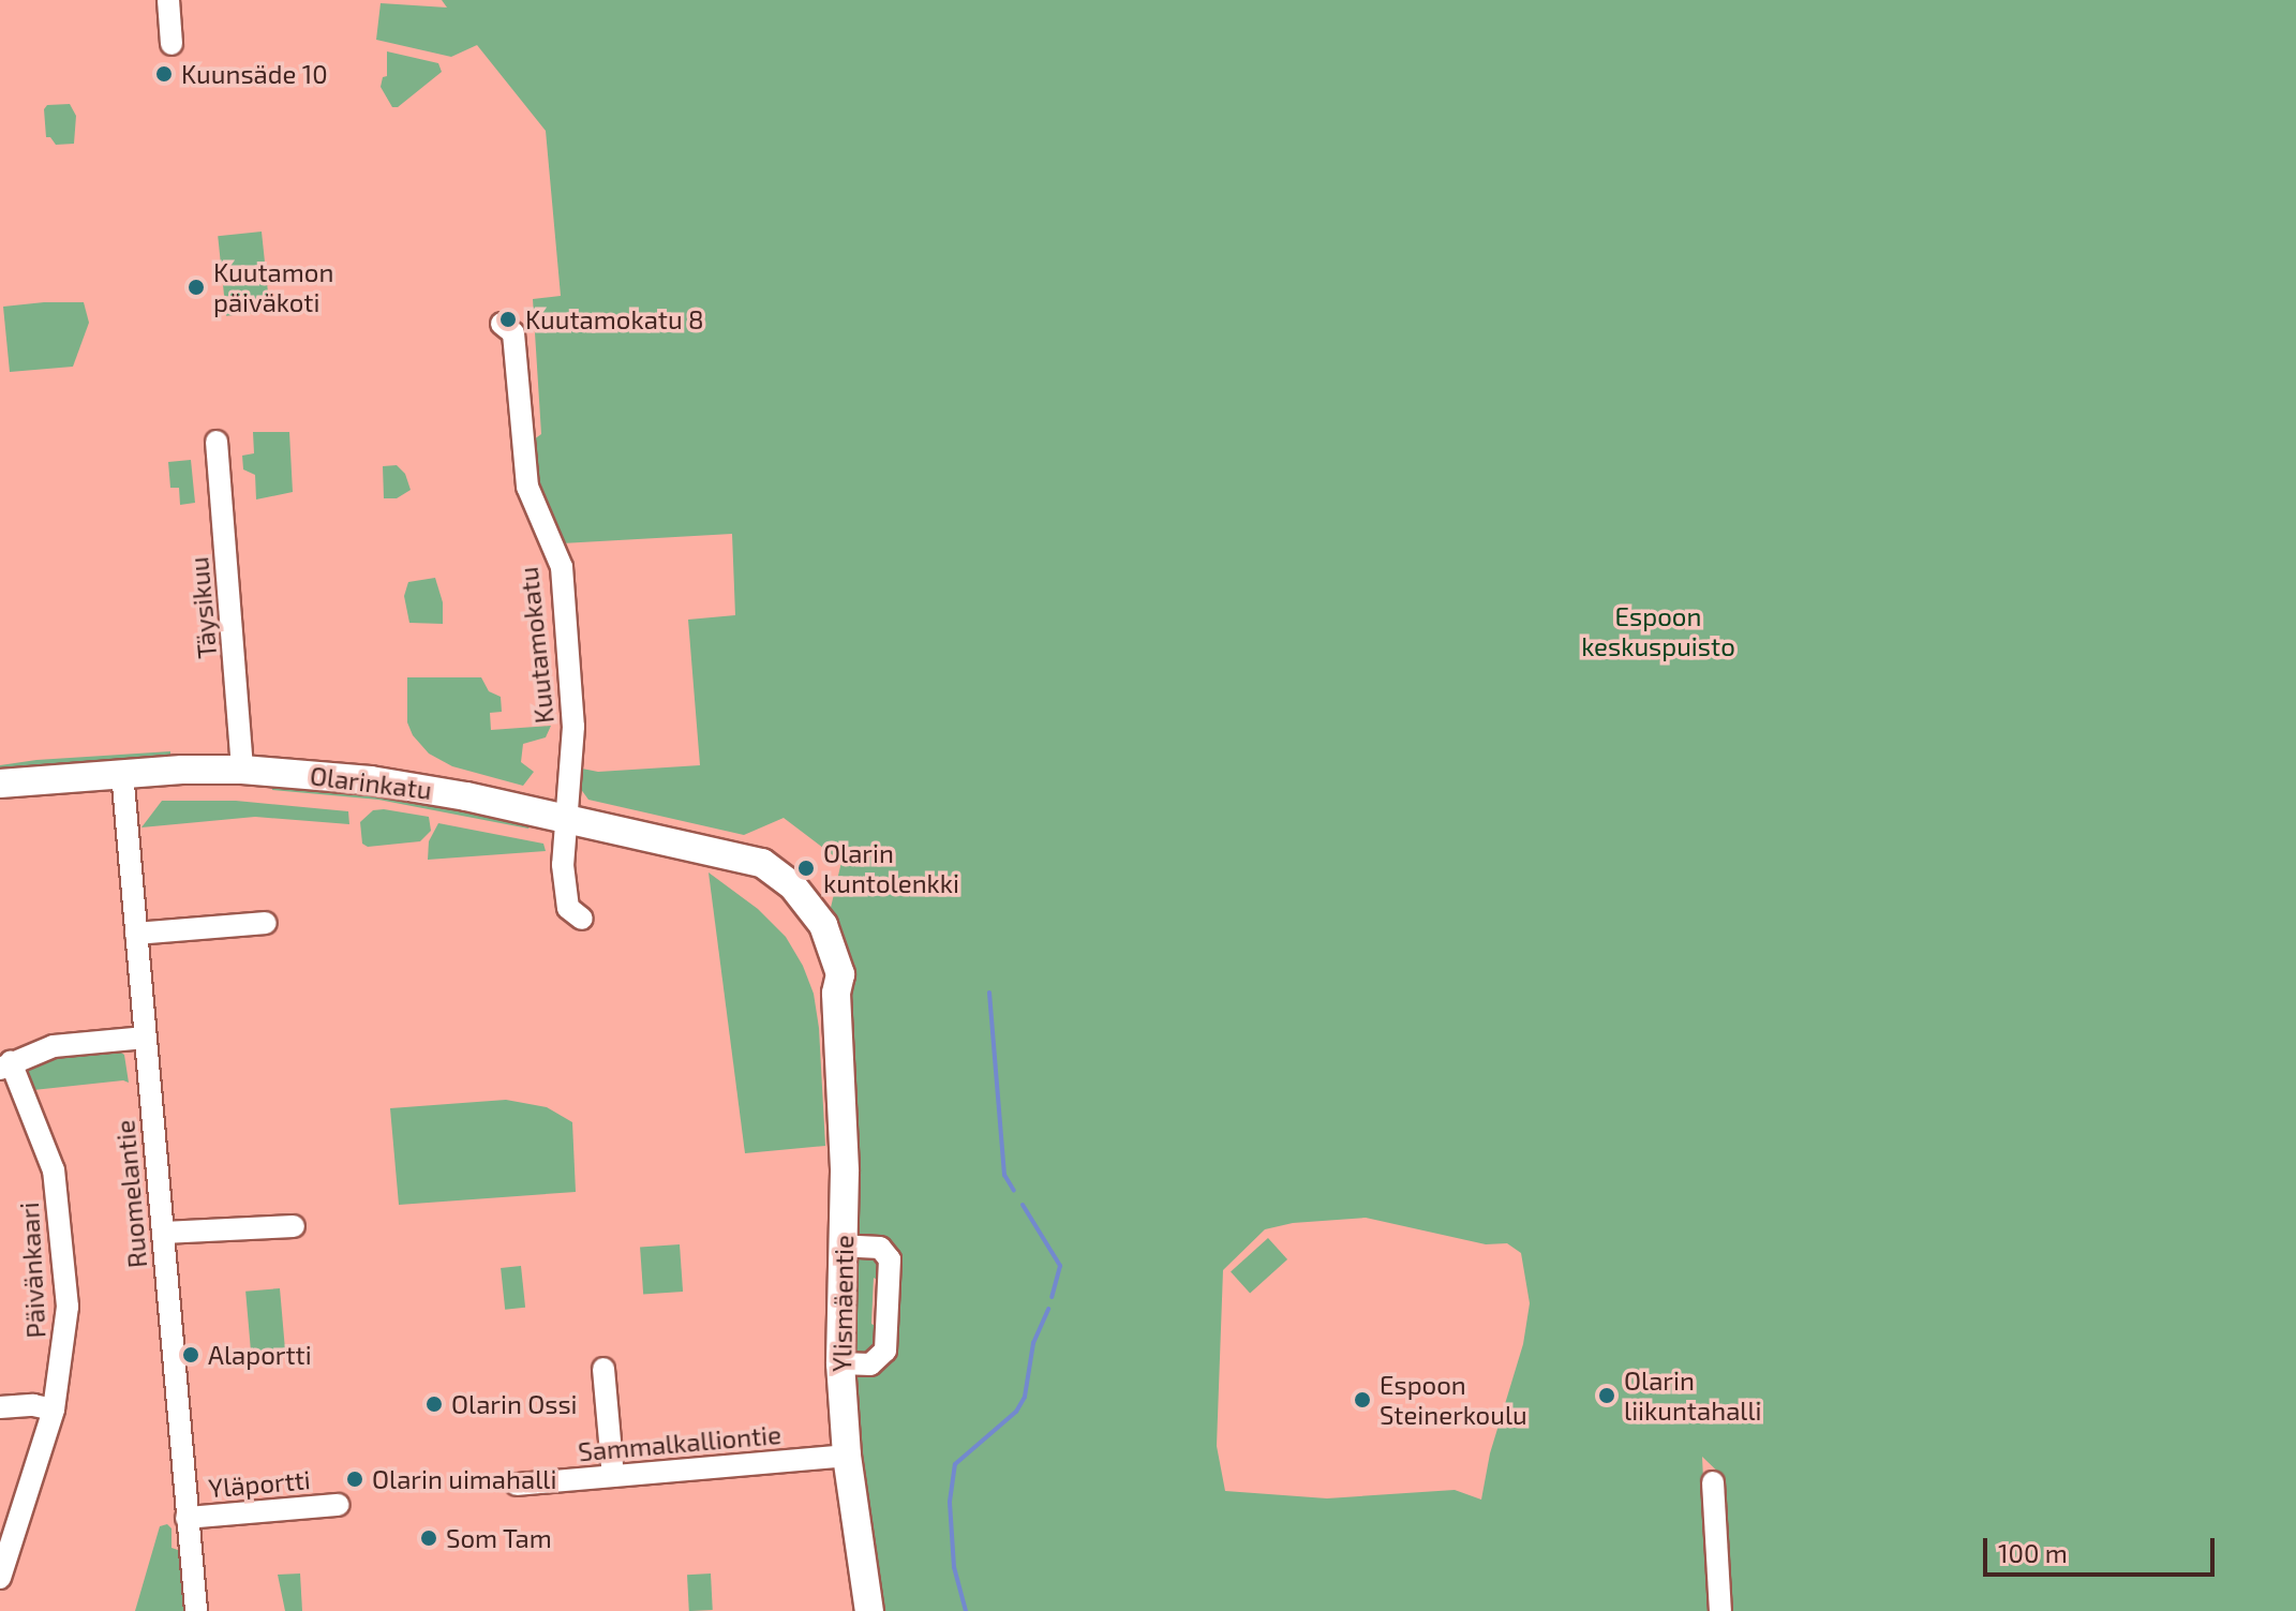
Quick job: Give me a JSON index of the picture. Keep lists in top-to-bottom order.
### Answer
{
  "streets": {
    "main road": ["Olarinkatu", "Ylismäentie"],
    "street": [
      "Täysikuu",
      "Kuutamokatu",
      "Ruomelantie",
      "Päivänkaari",
      "Sammalkalliontie",
      "Yläportti"
    ]
  },
  "crossings": [
    ["Täysikuu", "Olarinkatu"],
    ["Kuutamokatu", "Olarinkatu"],
    ["Olarinkatu", "Ruomelantie"],
    ["Olarinkatu", "Ylismäentie"],
    ["Ruomelantie", "Yläportti"],
    ["Ylismäentie", "Sammalkalliontie"]
  ],
  "parks": ["Espoon keskuspuisto"],
  "places": [
    "Kuunsäde 10",
    "Kuutamon päiväkoti",
    "Kuutamokatu 8",
    "Olarin kuntolenkki",
    "Alaportti",
    "Olarin liikuntahalli",
    "Espoon Steinerkoulu",
    "Olarin Ossi",
    "Olarin uimahalli",
    "Som Tam"
  ],
  "scale_bar": "100 m"
}
